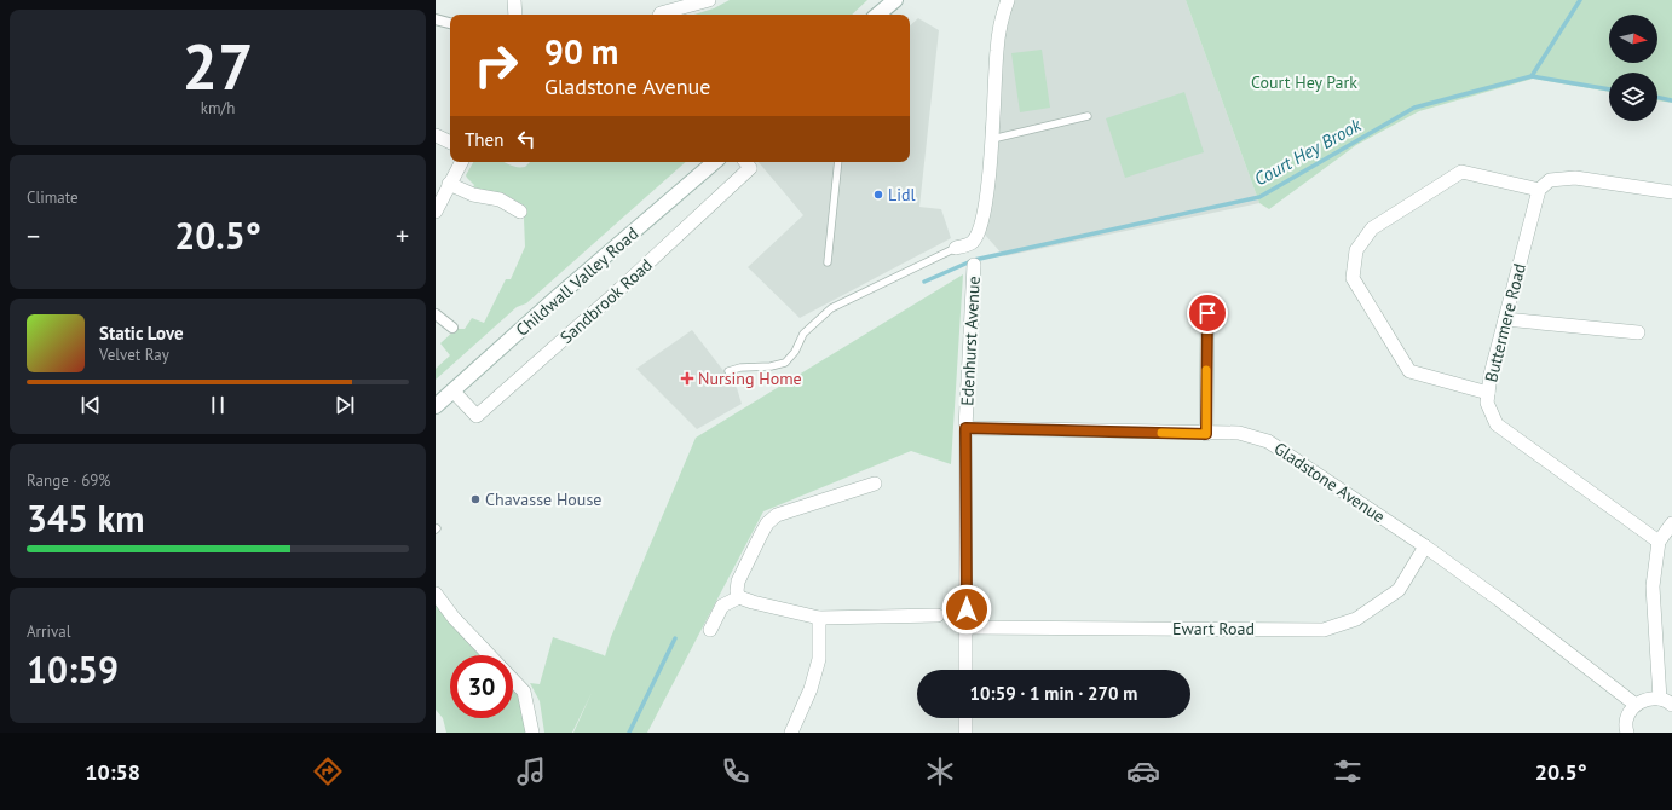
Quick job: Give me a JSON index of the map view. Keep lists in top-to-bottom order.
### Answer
{
  "streets": {
    "main road": ["Childwall Valley Road"],
    "street": [
      "Sandbrook Road",
      "Buttermere Road",
      "Edenhurst Avenue",
      "Gladstone Avenue",
      "Ewart Road"
    ]
  },
  "crossings": [
    ["Childwall Valley Road", "Sandbrook Road"],
    ["Edenhurst Avenue", "Gladstone Avenue"],
    ["Edenhurst Avenue", "Ewart Road"],
    ["Gladstone Avenue", "Ewart Road"]
  ],
  "water": ["Court Hey Brook"],
  "parks": ["Court Hey Park"],
  "places": {
    "other": ["Lidl", "Chavasse House"],
    "health": ["Nursing Home"]
  },
  "north": "right",
  "page": {
    "tile": [
      ["27", "km/h"],
      "Climate",
      ["Range · 69%", "345 km"],
      ["Arrival", "10:59"]
    ],
    "turn": ["90 m", "Gladstone Avenue"],
    "then": "Then",
    "heat": ["−", "20.5°", "+"],
    "song": ["Static Love", "Velvet Ray"],
    "limit": "30",
    "trip": "10:59 · 1 min · 270 m",
    "tabs": ["10:58", "20.5°"]
  }
}
